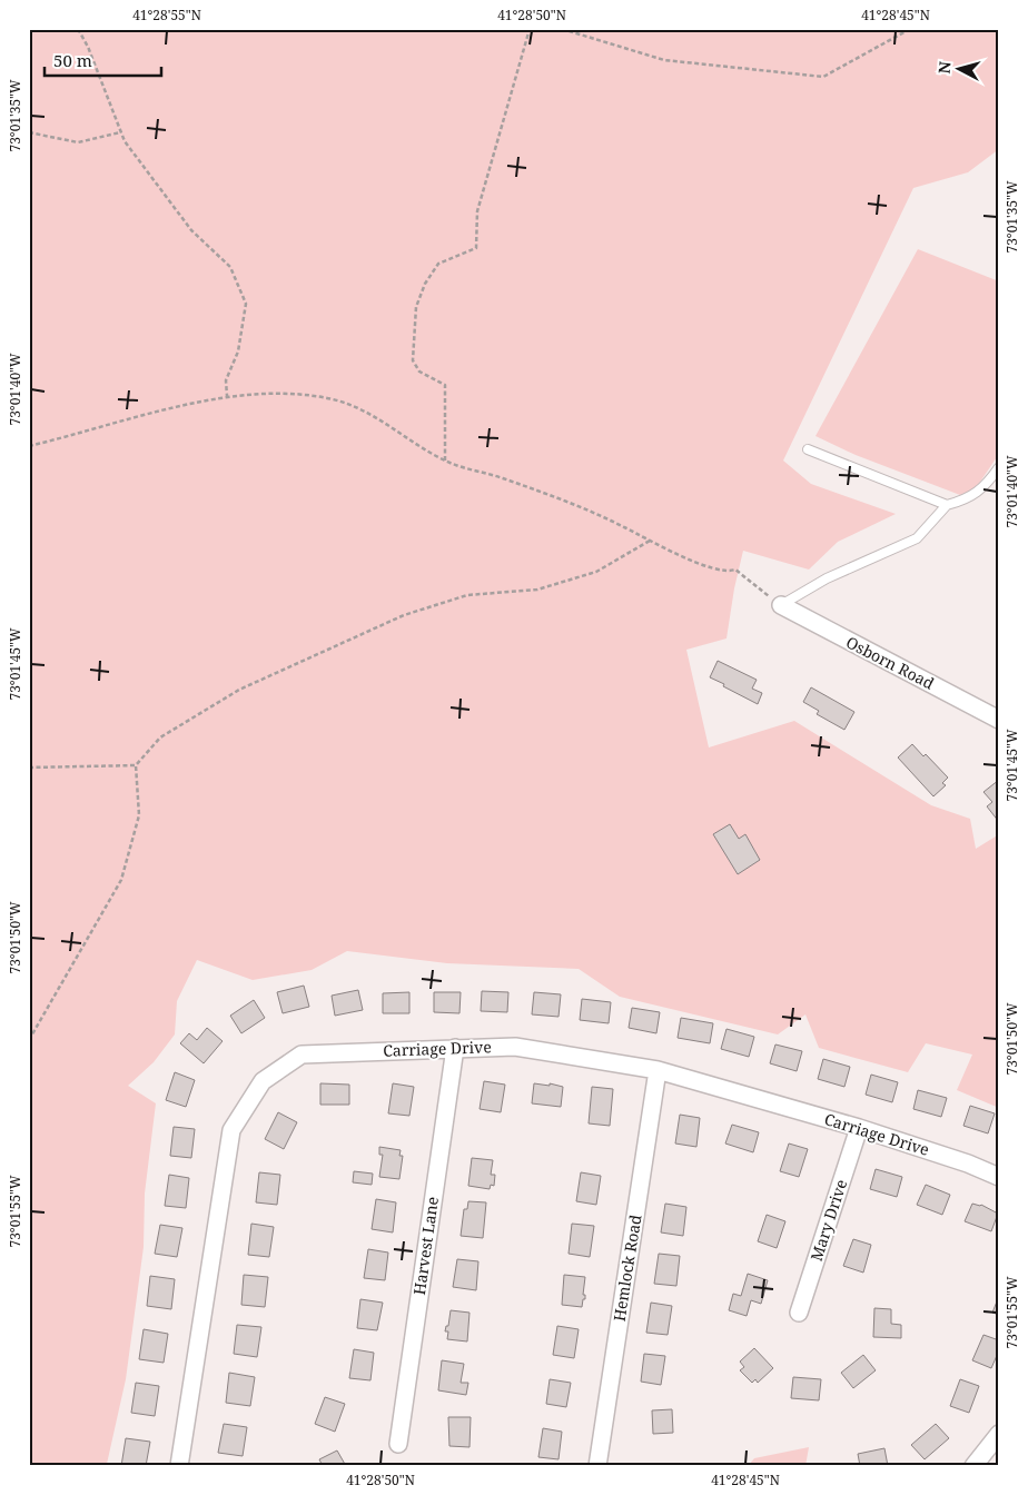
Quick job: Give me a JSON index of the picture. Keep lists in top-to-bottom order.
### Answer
{
  "streets": {
    "street": [
      "Osborn Road",
      "Carriage Drive",
      "Mary Drive",
      "Harvest Lane",
      "Hemlock Road"
    ]
  },
  "crossings": [
    ["Carriage Drive", "Mary Drive"],
    ["Carriage Drive", "Harvest Lane"],
    ["Carriage Drive", "Hemlock Road"]
  ],
  "scale_bar": "50 m",
  "north": "left",
  "coordinates": [
    "41°28'55\"N",
    "41°28'50\"N",
    "41°28'45\"N",
    "73°01'35\"W",
    "73°01'40\"W",
    "73°01'45\"W",
    "73°01'50\"W",
    "73°01'55\"W"
  ]
}
